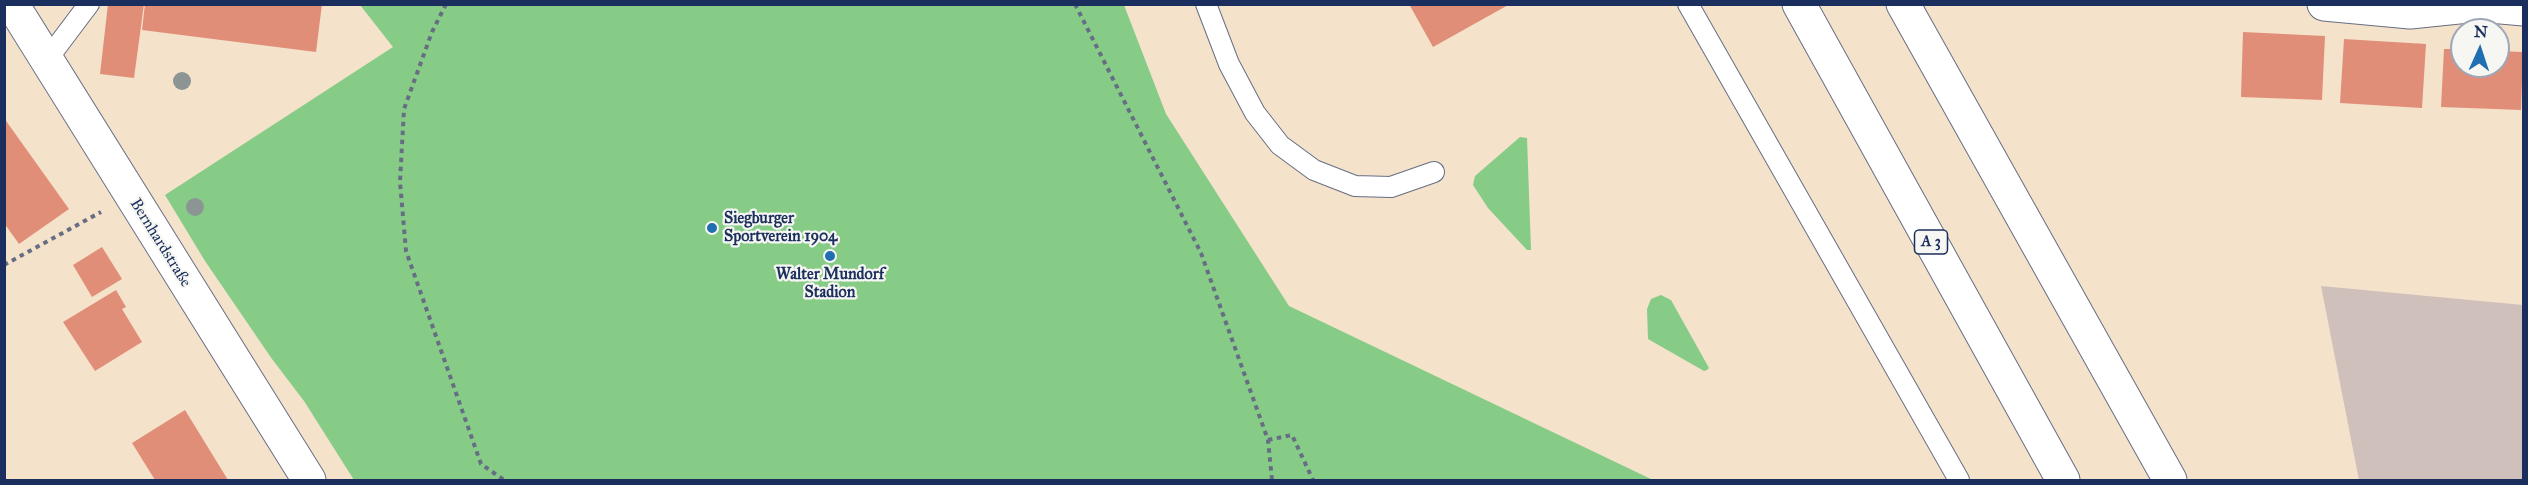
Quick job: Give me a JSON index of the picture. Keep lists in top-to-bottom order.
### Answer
{
  "streets": {
    "main road": ["A 3", "Bernhardstraße"]
  },
  "places": ["Siegburger Sportverein 1904", "Walter Mundorf Stadion"],
  "north": "top"
}
